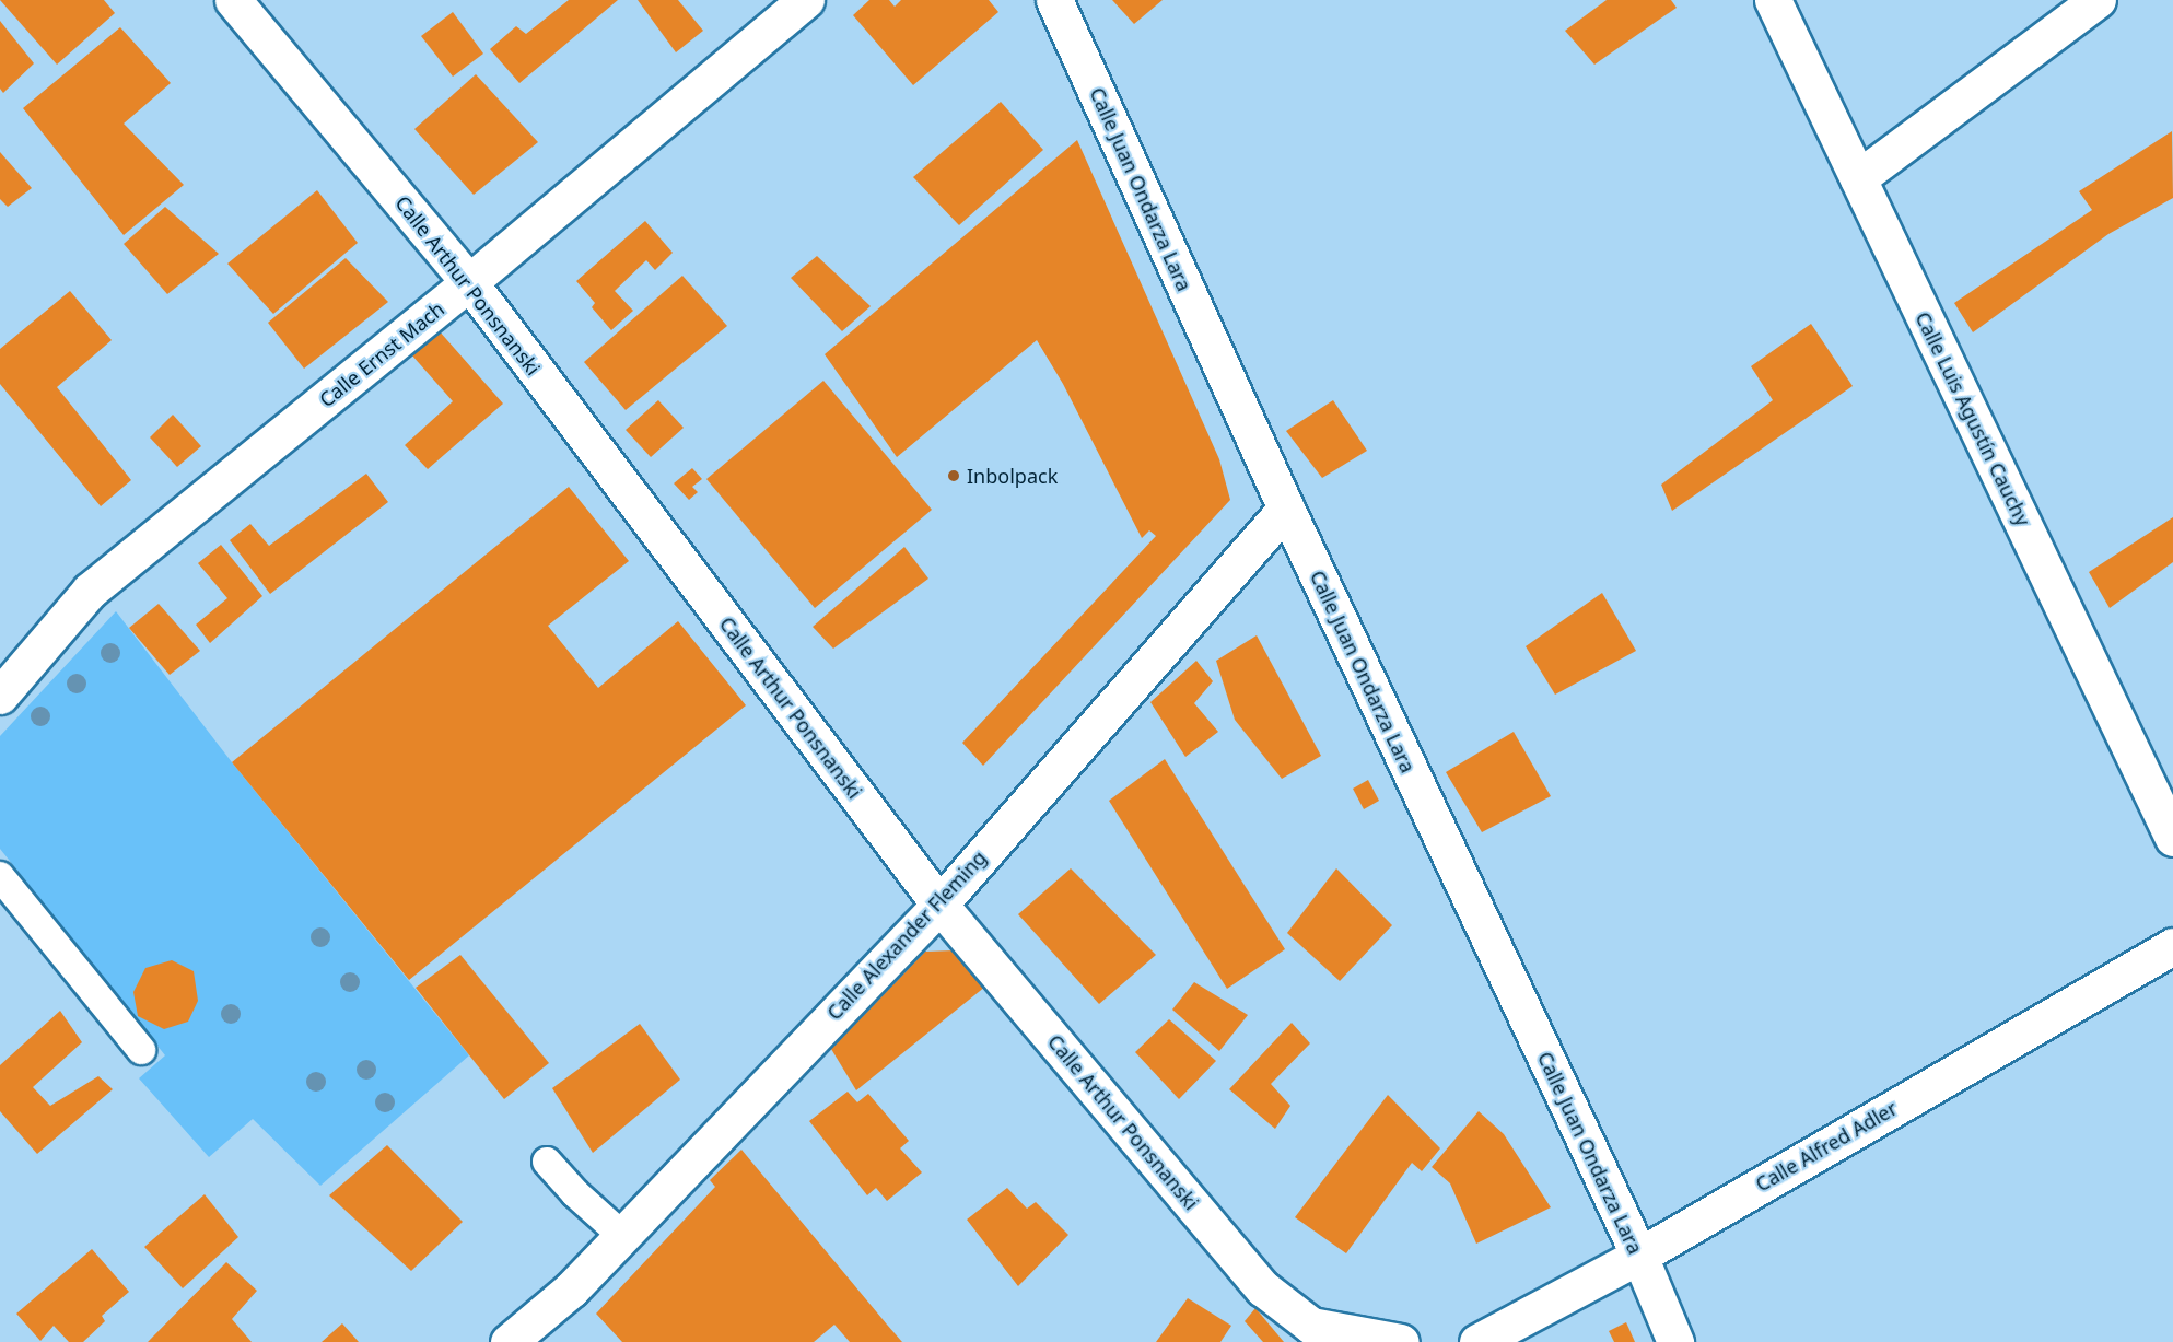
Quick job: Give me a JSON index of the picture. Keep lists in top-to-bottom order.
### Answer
{
  "streets": {
    "street": [
      "Calle Juan Ondarza Lara",
      "Calle Arthur Ponsnanski",
      "Calle Ernst Mach",
      "Calle Luis Agustín Cauchy",
      "Calle Alexander Fleming",
      "Calle Alfred Adler"
    ]
  },
  "crossings": [
    ["Calle Juan Ondarza Lara", "Calle Alexander Fleming"],
    ["Calle Juan Ondarza Lara", "Calle Alfred Adler"],
    ["Calle Arthur Ponsnanski", "Calle Ernst Mach"],
    ["Calle Arthur Ponsnanski", "Calle Alexander Fleming"]
  ],
  "places": ["Inbolpack"]
}
